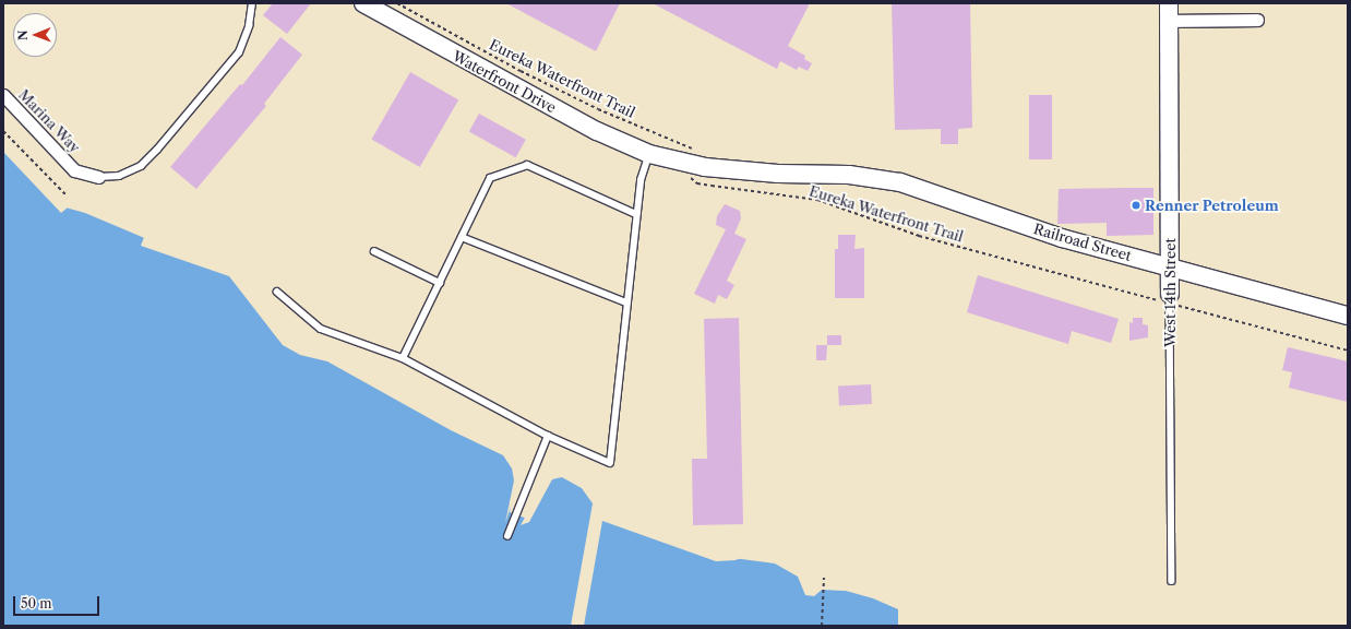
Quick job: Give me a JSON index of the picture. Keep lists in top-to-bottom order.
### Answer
{
  "streets": {
    "street": [
      "Waterfront Drive",
      "Marina Way",
      "Railroad Street",
      "West 14th Street"
    ],
    "path": ["Eureka Waterfront Trail"]
  },
  "crossings": [
    ["Eureka Waterfront Trail", "Waterfront Drive"],
    ["Eureka Waterfront Trail", "Railroad Street"],
    ["Eureka Waterfront Trail", "West 14th Street"],
    ["Waterfront Drive", "Railroad Street"],
    ["Railroad Street", "West 14th Street"]
  ],
  "places": ["Renner Petroleum"],
  "scale_bar": "50 m",
  "north": "left"
}
